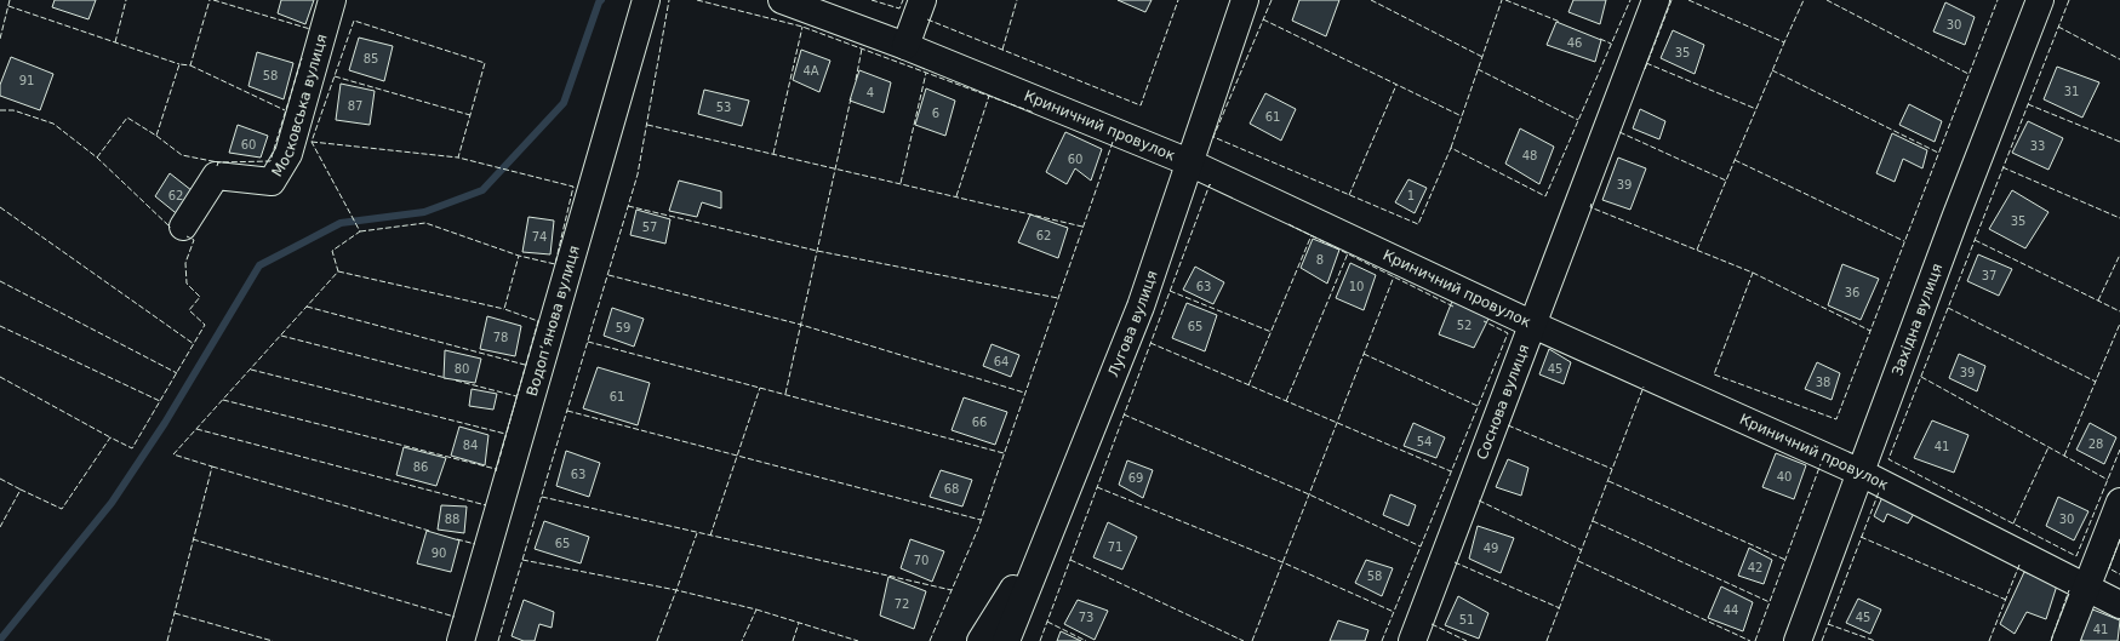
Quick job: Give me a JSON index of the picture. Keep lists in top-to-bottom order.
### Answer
{
  "streets": {
    "street": [
      "Московська вулиця",
      "Криничний провулок",
      "Водоп’янова вулиця",
      "Західна вулиця",
      "Лугова вулиця",
      "Соснова вулиця"
    ]
  },
  "crossings": [
    ["Криничний провулок", "Західна вулиця"],
    ["Криничний провулок", "Лугова вулиця"],
    ["Криничний провулок", "Соснова вулиця"]
  ],
  "house_numbers": [
    "30",
    "46",
    "35",
    "85",
    "4А",
    "58",
    "91",
    "31",
    "4",
    "87",
    "53",
    "6",
    "61",
    "60",
    "33",
    "48",
    "60",
    "39",
    "62",
    "1",
    "35",
    "57",
    "62",
    "74",
    "8",
    "37",
    "63",
    "10",
    "36",
    "52",
    "65",
    "59",
    "78",
    "64",
    "80",
    "45",
    "39",
    "38",
    "61",
    "66",
    "54",
    "28",
    "84",
    "41",
    "86",
    "63",
    "40",
    "69",
    "68",
    "88",
    "30",
    "65",
    "71",
    "49",
    "90",
    "70",
    "42",
    "58",
    "72",
    "44",
    "73",
    "45",
    "51",
    "41"
  ]
}
